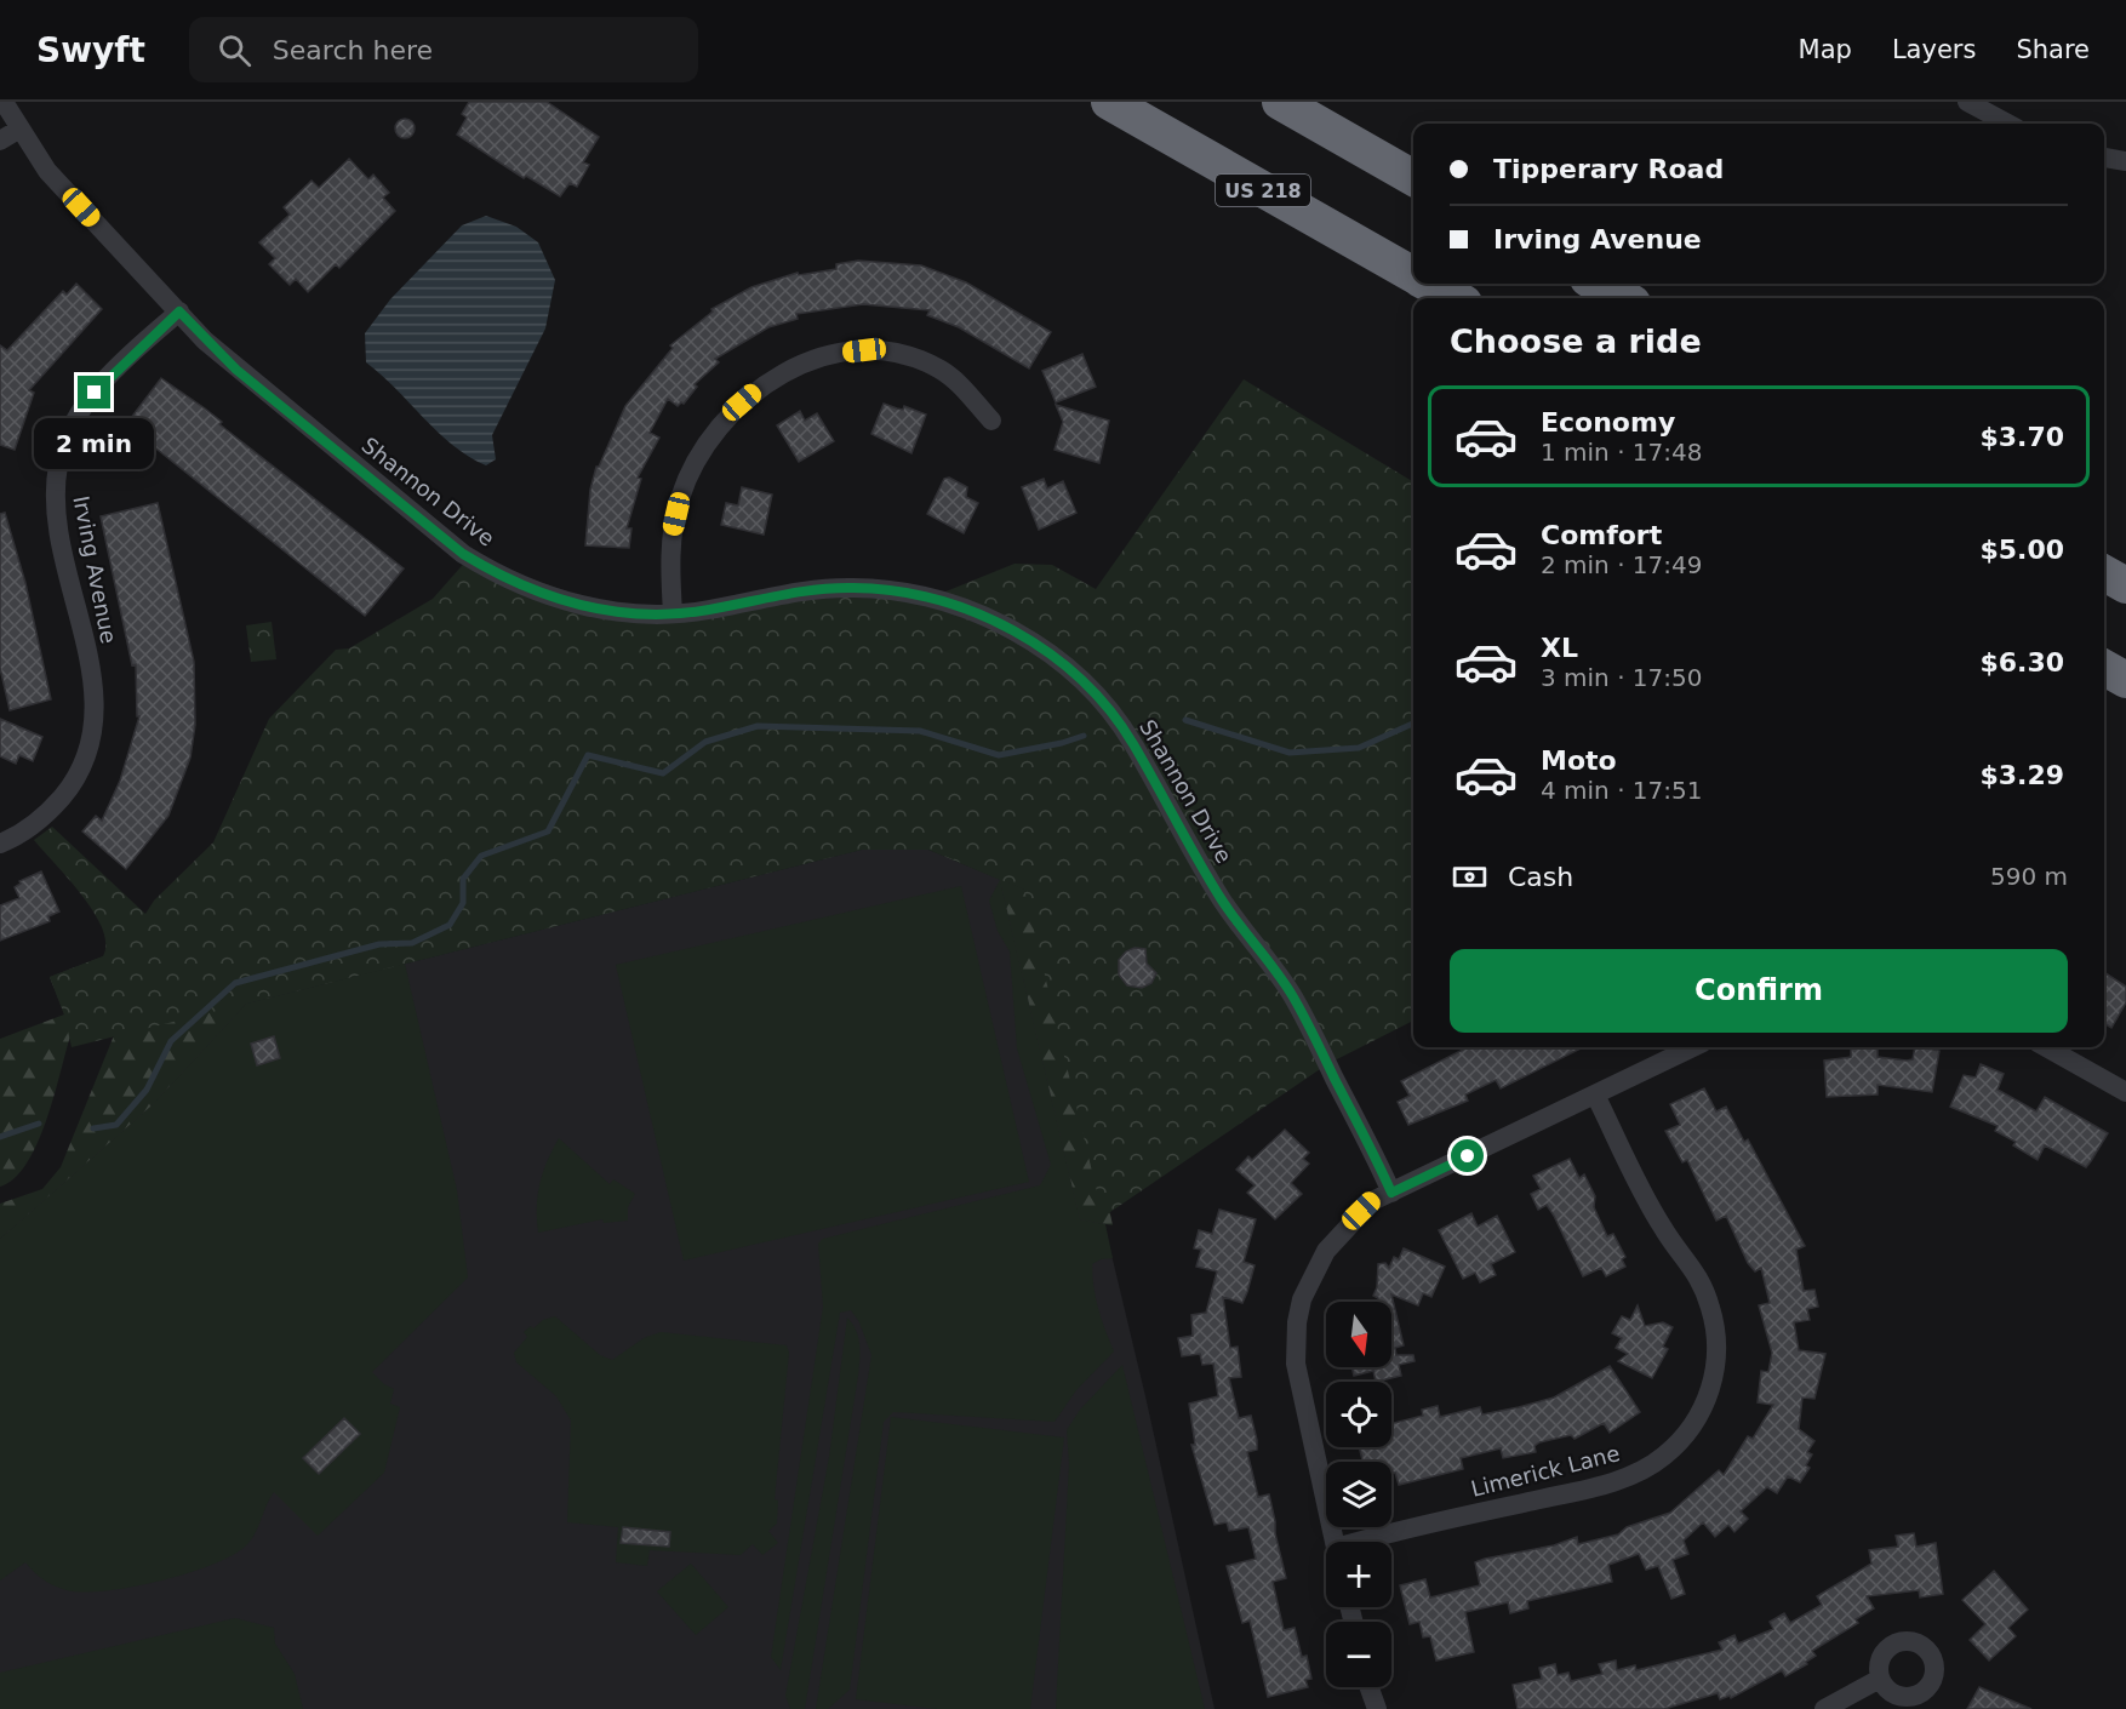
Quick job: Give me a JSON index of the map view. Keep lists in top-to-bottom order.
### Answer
{
  "streets": {
    "highway": ["US 218"],
    "street": ["Shannon Drive", "Irving Avenue", "Limerick Lane"]
  },
  "crossings": [
    ["Shannon Drive", "Irving Avenue"]
  ],
  "north": "bottom",
  "page": {
    "header": "Swyft",
    "search": "Search here",
    "nav": ["Map", "Layers", "Share"],
    "banner": ["Tipperary Road", "Irving Avenue"],
    "heading": "Choose a ride",
    "list": [
      {
        "name": "Economy",
        "note": "1 min · 17:48",
        "value": "$3.70"
      },
      {
        "name": "Comfort",
        "note": "2 min · 17:49",
        "value": "$5.00"
      },
      {
        "name": "XL",
        "note": "3 min · 17:50",
        "value": "$6.30"
      },
      {
        "name": "Moto",
        "note": "4 min · 17:51",
        "value": "$3.29"
      }
    ],
    "bubble": "2 min",
    "pay": ["Cash", "590 m"],
    "buttons": "Confirm",
    "map_buttons": ["+", "−"]
  }
}
